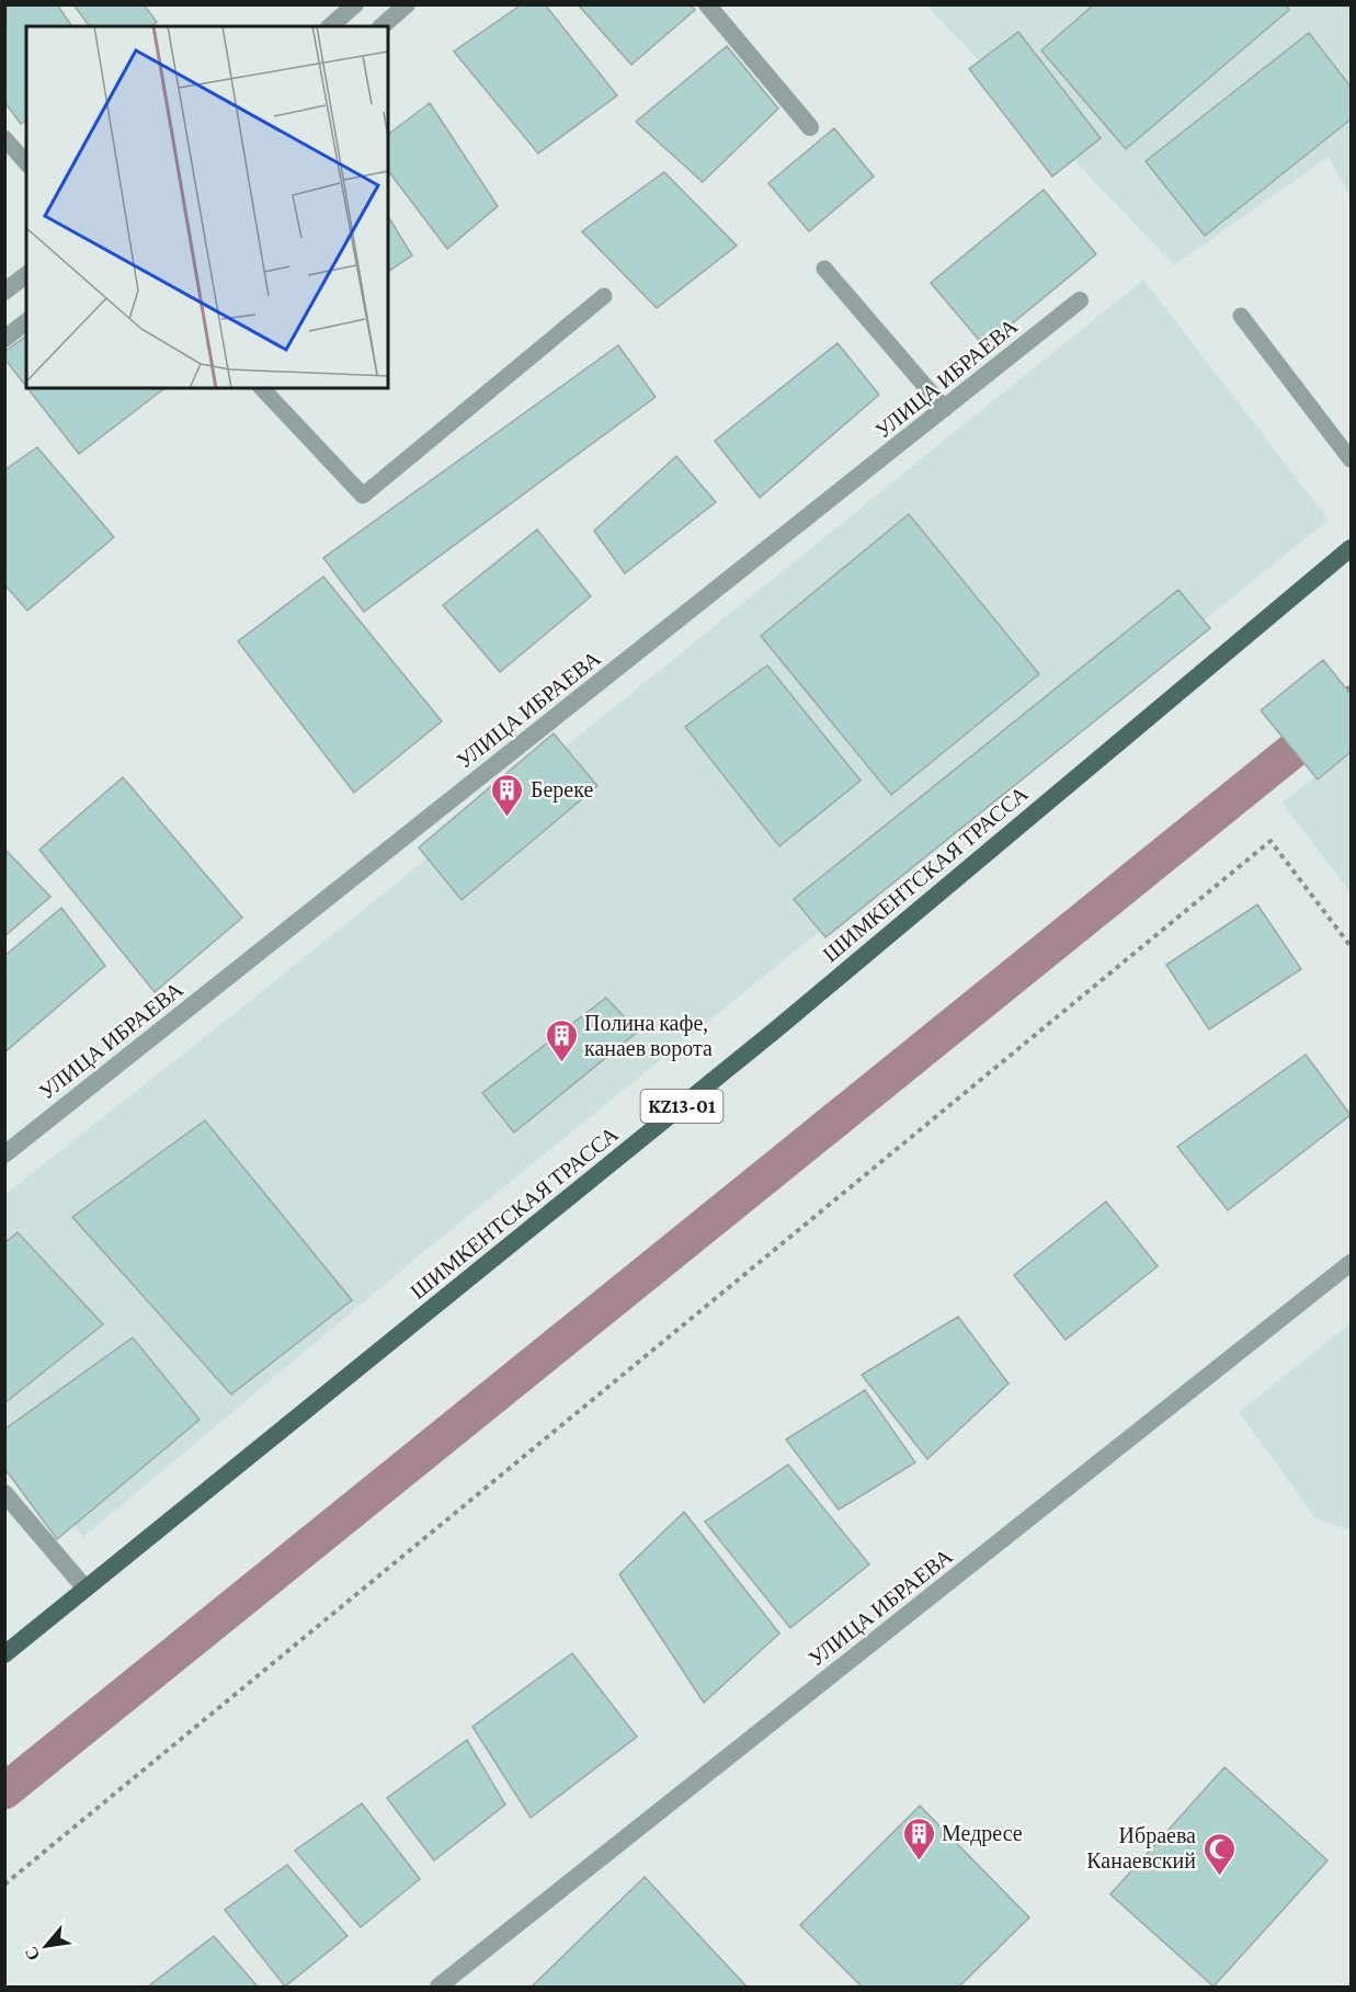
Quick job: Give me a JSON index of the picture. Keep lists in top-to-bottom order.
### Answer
{
  "streets": {
    "main road": ["ШИМКЕНТСКАЯ ТРАССА", "KZ13-01"],
    "street": ["УЛИЦА ИБРАЕВА"]
  },
  "places": {
    "building": ["Береке", "Полина кафе, канаев ворота", "Медресе"],
    "mosque": ["Ибраева Канаевский"]
  },
  "north": "bottom left"
}
